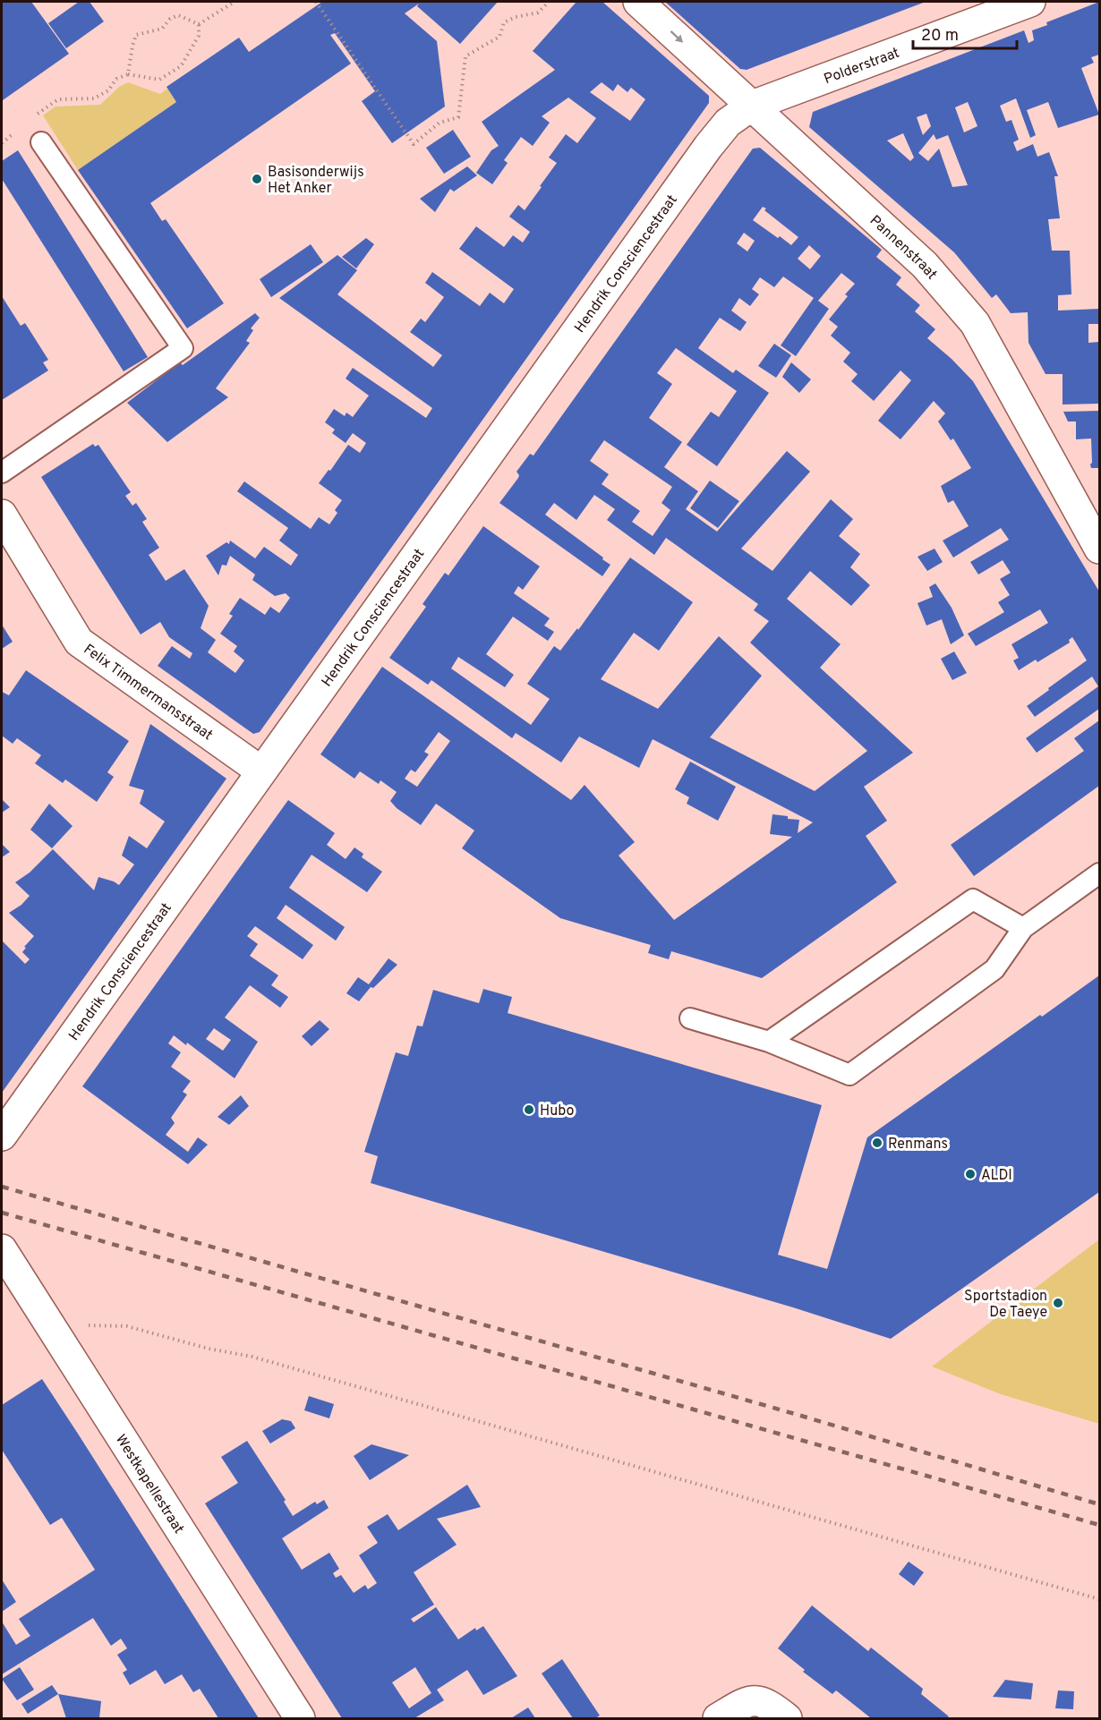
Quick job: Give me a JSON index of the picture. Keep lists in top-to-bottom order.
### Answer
{
  "streets": {
    "street": [
      "Polderstraat",
      "Pannenstraat",
      "Hendrik Consciencestraat",
      "Felix Timmermansstraat",
      "Westkapellestraat"
    ]
  },
  "crossings": [
    ["Polderstraat", "Pannenstraat"],
    ["Polderstraat", "Hendrik Consciencestraat"],
    ["Pannenstraat", "Hendrik Consciencestraat"],
    ["Hendrik Consciencestraat", "Felix Timmermansstraat"]
  ],
  "places": [
    "Basisonderwijs Het Anker",
    "Hubo",
    "Renmans",
    "ALDI",
    "Sportstadion De Taeye"
  ],
  "scale_bar": "20 m"
}
